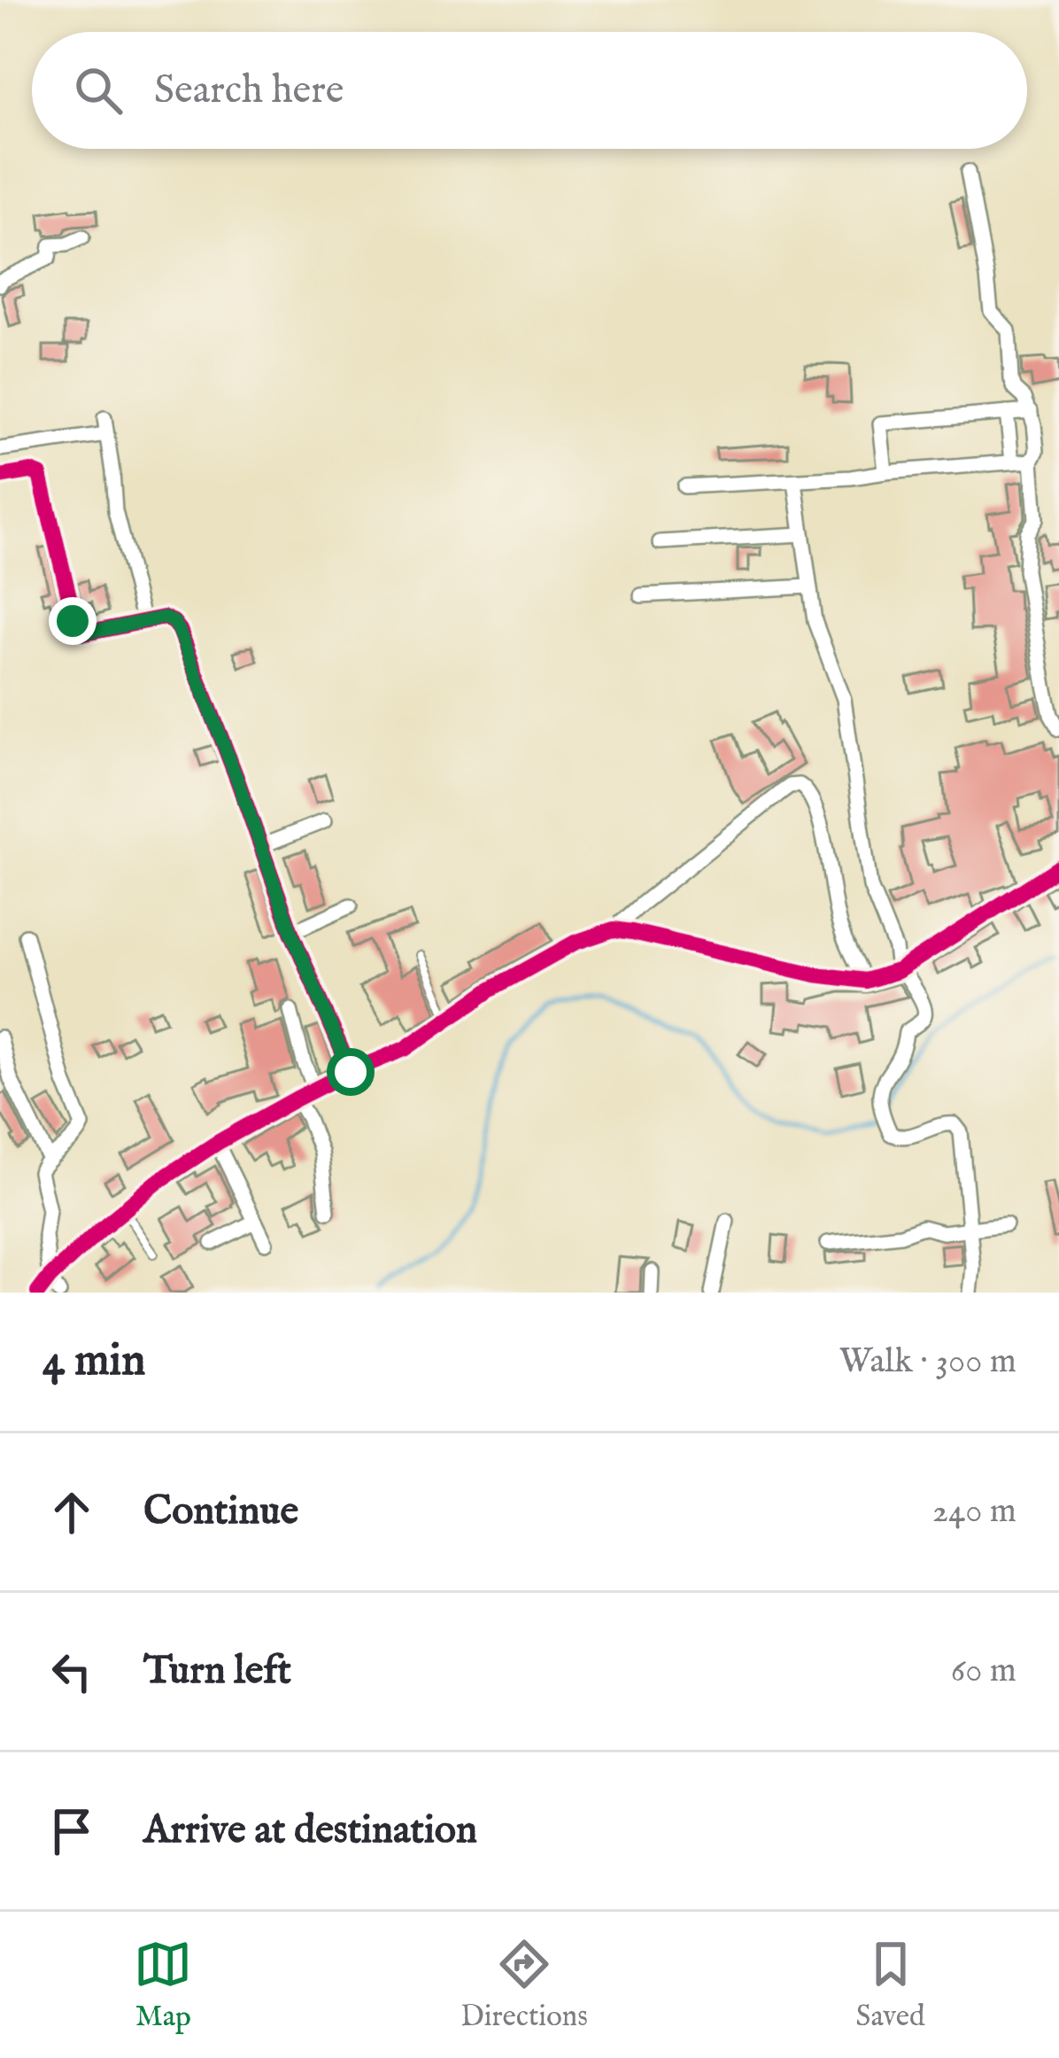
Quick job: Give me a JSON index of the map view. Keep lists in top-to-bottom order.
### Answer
{
  "page": {
    "search": "Search here",
    "heading": ["4 min", "Walk · 300 m"],
    "list": [
      ["Continue", "240 m"],
      ["Turn left", "60 m"],
      "Arrive at destination"
    ],
    "nav": ["Map", "Directions", "Saved"]
  }
}
